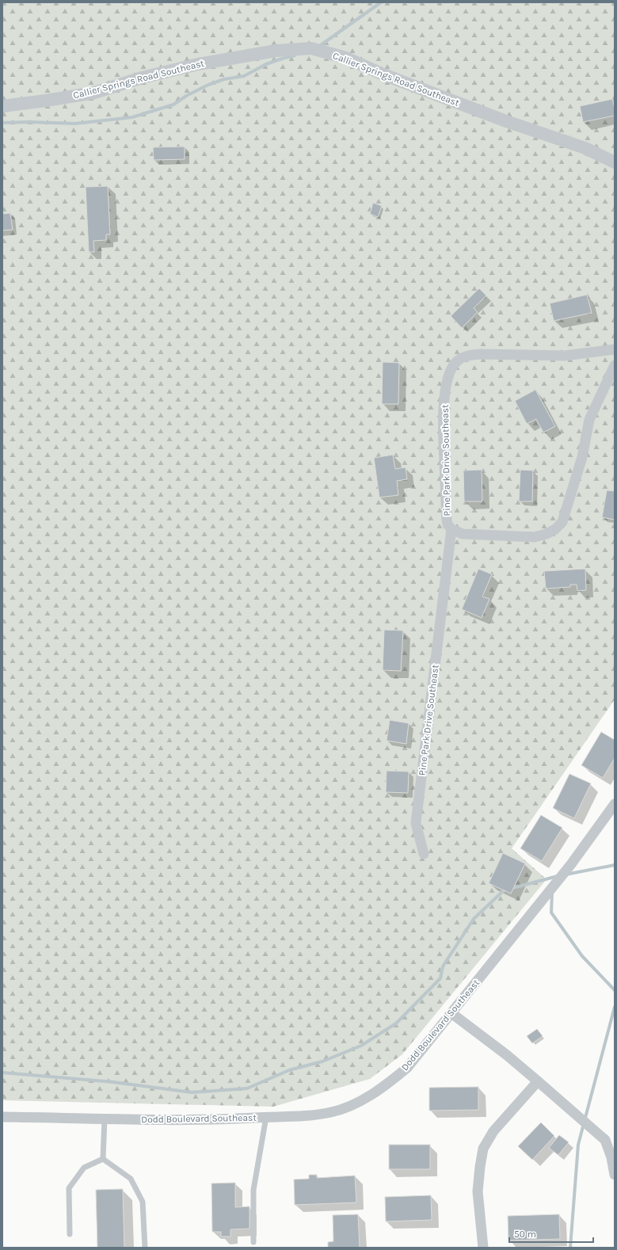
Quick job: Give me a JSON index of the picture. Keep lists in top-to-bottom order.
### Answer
{
  "streets": {
    "street": ["Callier Springs Road Southeast", "Pine Park Drive Southeast", "Dodd Boulevard Southeast"]
  },
  "scale_bar": "50 m"
}
